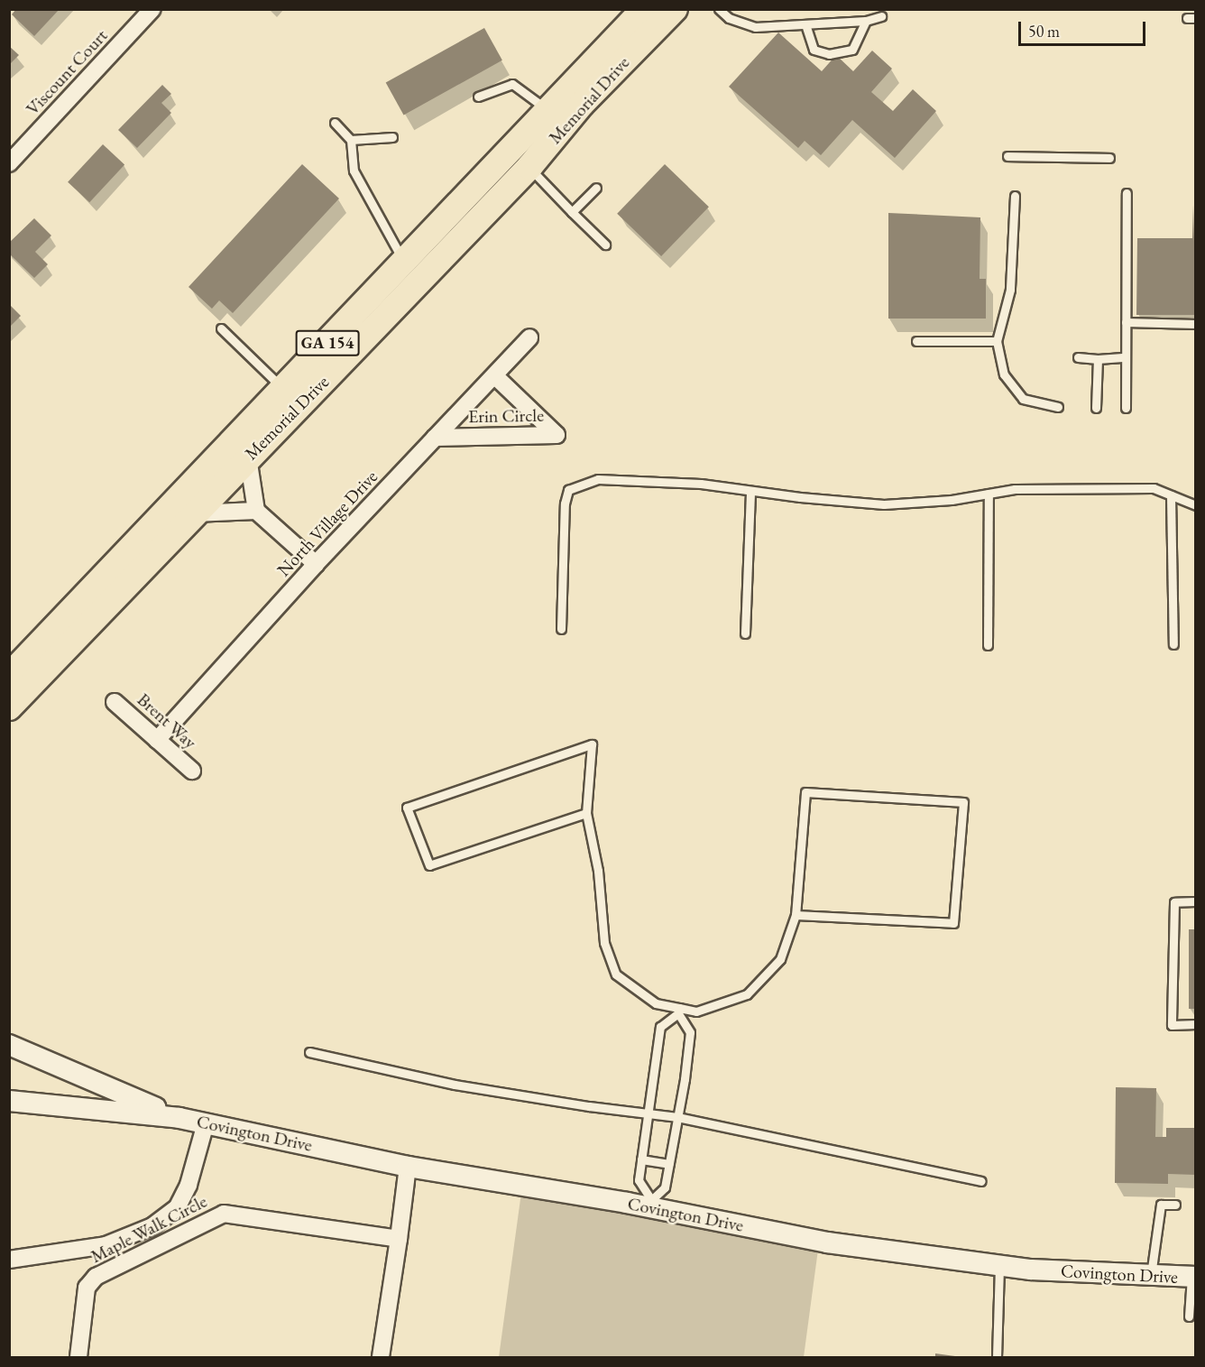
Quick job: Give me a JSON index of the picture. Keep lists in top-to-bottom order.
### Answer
{
  "streets": {
    "main road": ["Memorial Drive", "GA 154"],
    "street": [
      "Viscount Court",
      "Erin Circle",
      "North Village Drive",
      "Brent Way",
      "Covington Drive",
      "Maple Walk Circle"
    ]
  },
  "crossings": [
    ["Erin Circle", "North Village Drive"],
    ["North Village Drive", "Brent Way"]
  ],
  "scale_bar": "50 m"
}
